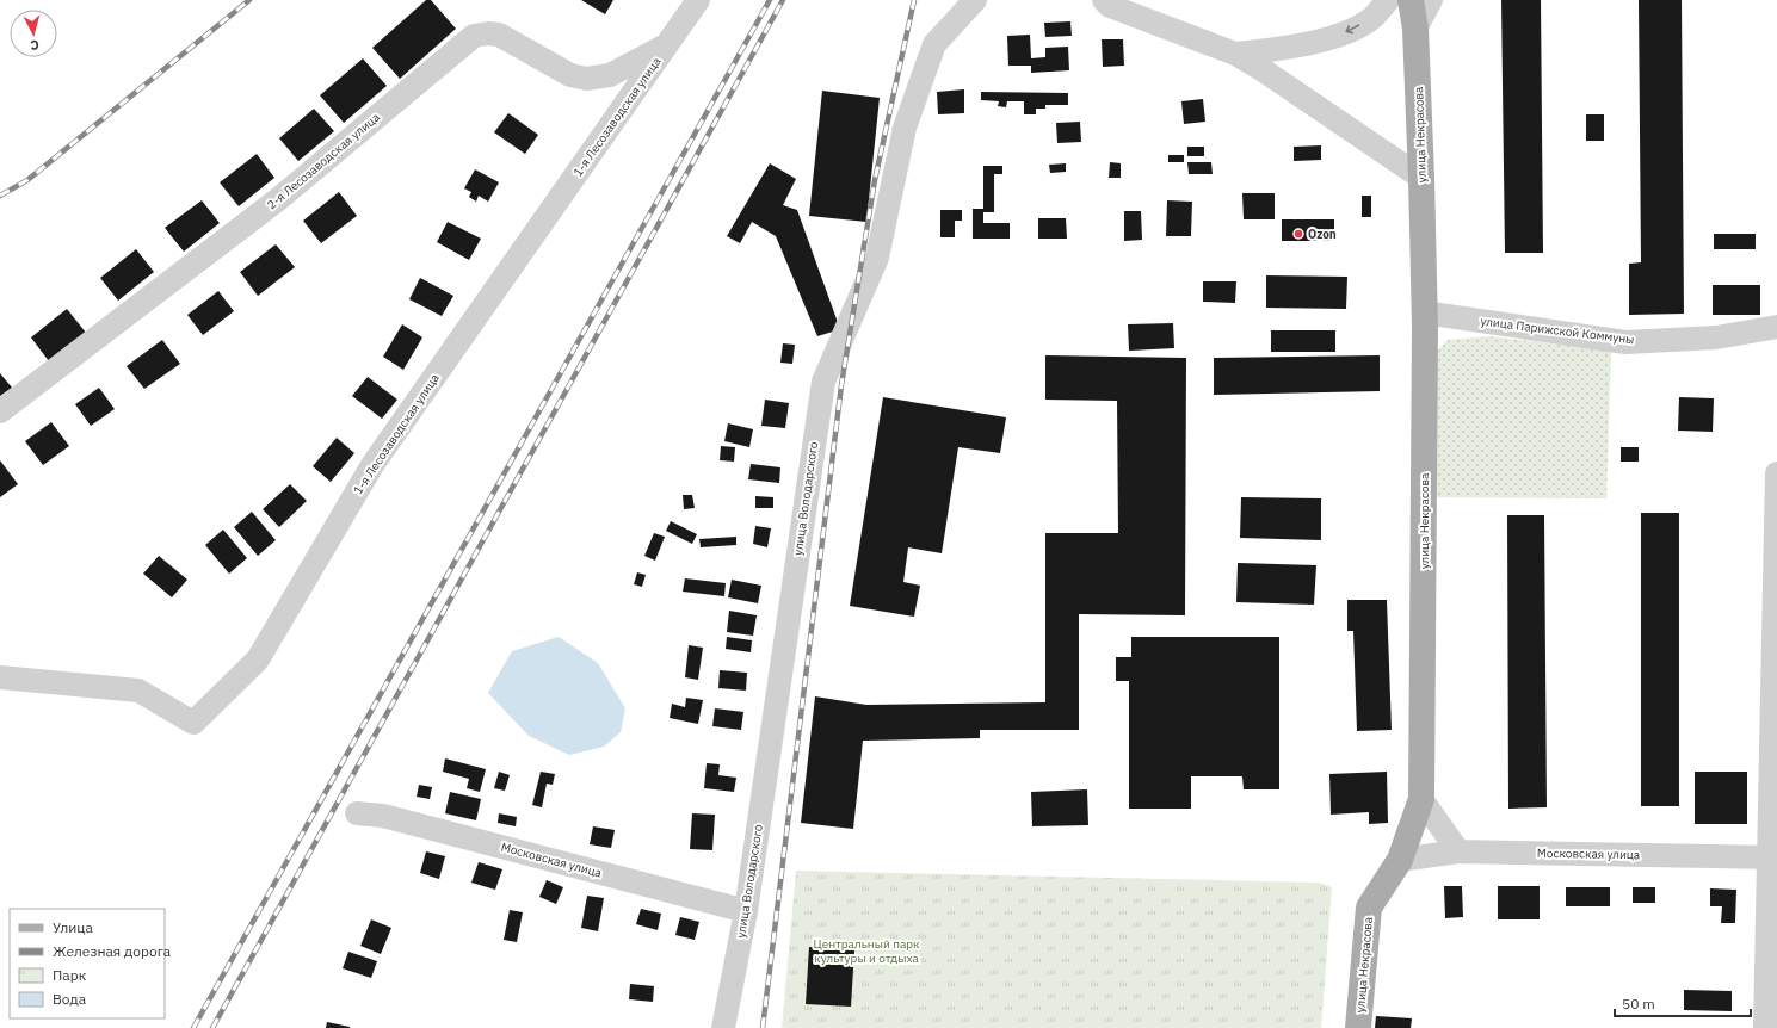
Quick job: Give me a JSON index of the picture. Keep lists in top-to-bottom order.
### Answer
{
  "streets": {
    "main road": ["улица Некрасова"],
    "street": [
      "1-я Лесозаводская улица",
      "2-я Лесозаводская улица",
      "улица Парижской Коммуны",
      "улица Володарского",
      "Московская улица"
    ]
  },
  "crossings": [
    ["1-я Лесозаводская улица", "2-я Лесозаводская улица"],
    ["улица Некрасова", "улица Парижской Коммуны"],
    ["улица Некрасова", "Московская улица"],
    ["улица Володарского", "Московская улица"]
  ],
  "parks": ["Центральный парк культуры и отдыха"],
  "places": ["Ozon"],
  "legend": [
    "Улица",
    "Железная дорога",
    "Парк",
    "Вода"
  ],
  "scale_bar": "50 m",
  "north": "bottom"
}
